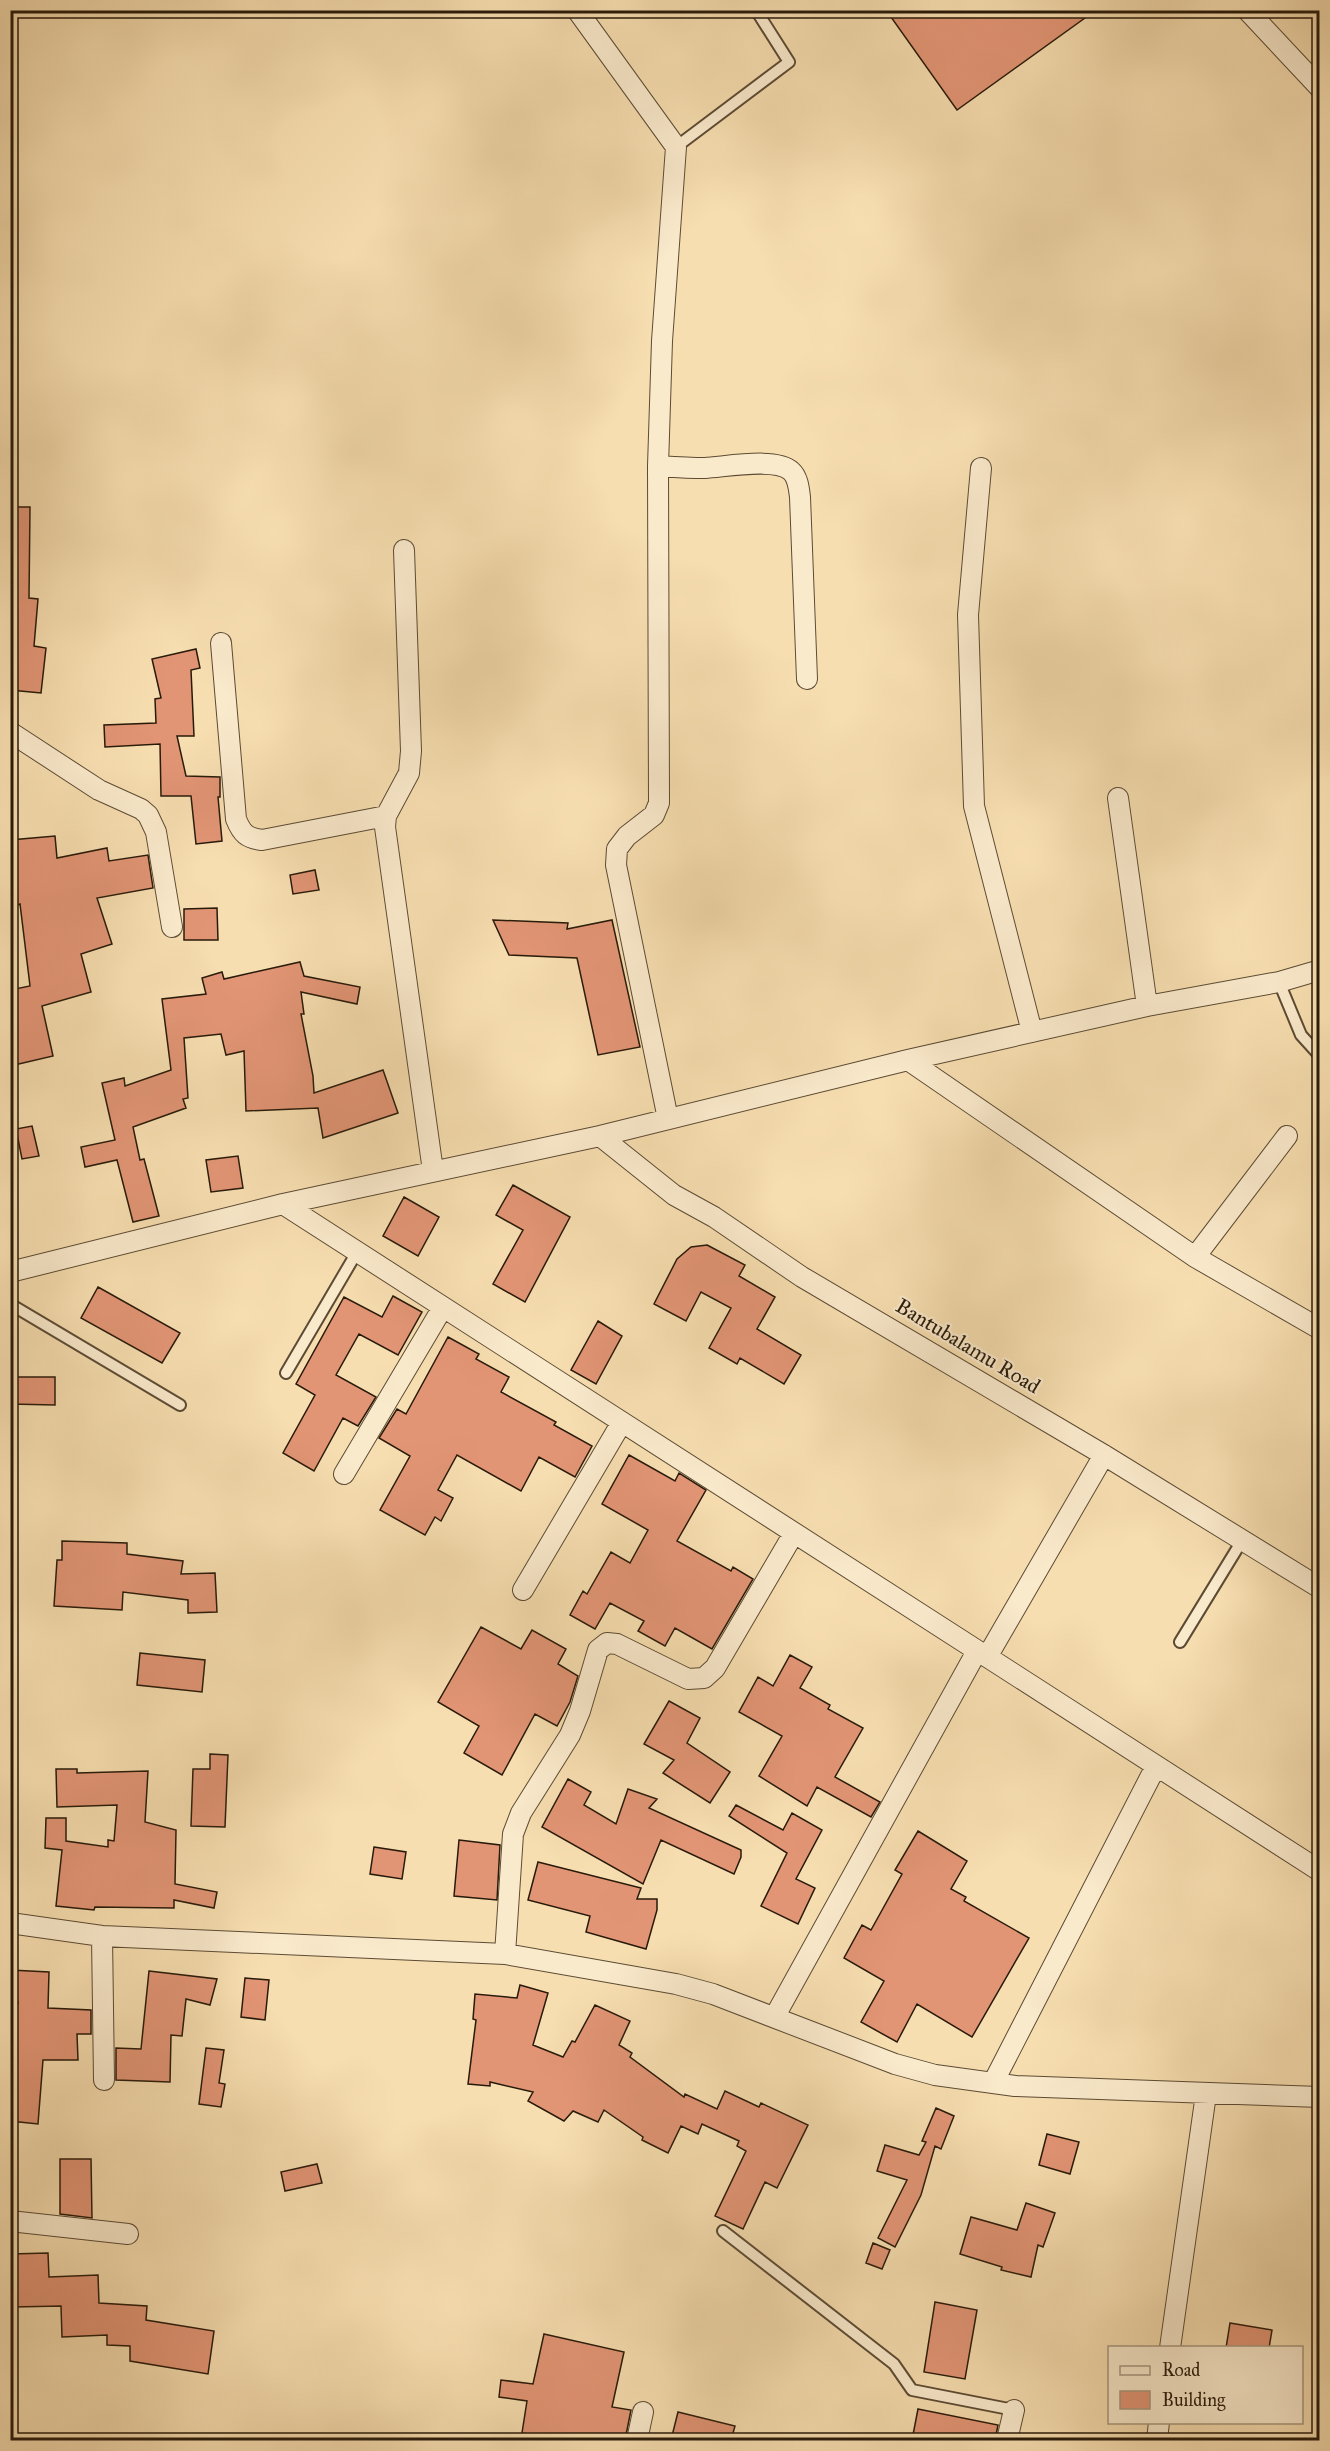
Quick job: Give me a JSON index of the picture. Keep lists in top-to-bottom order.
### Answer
{
  "streets": {
    "street": ["Bantubalamu Road"]
  },
  "legend": ["Road", "Building"]
}
